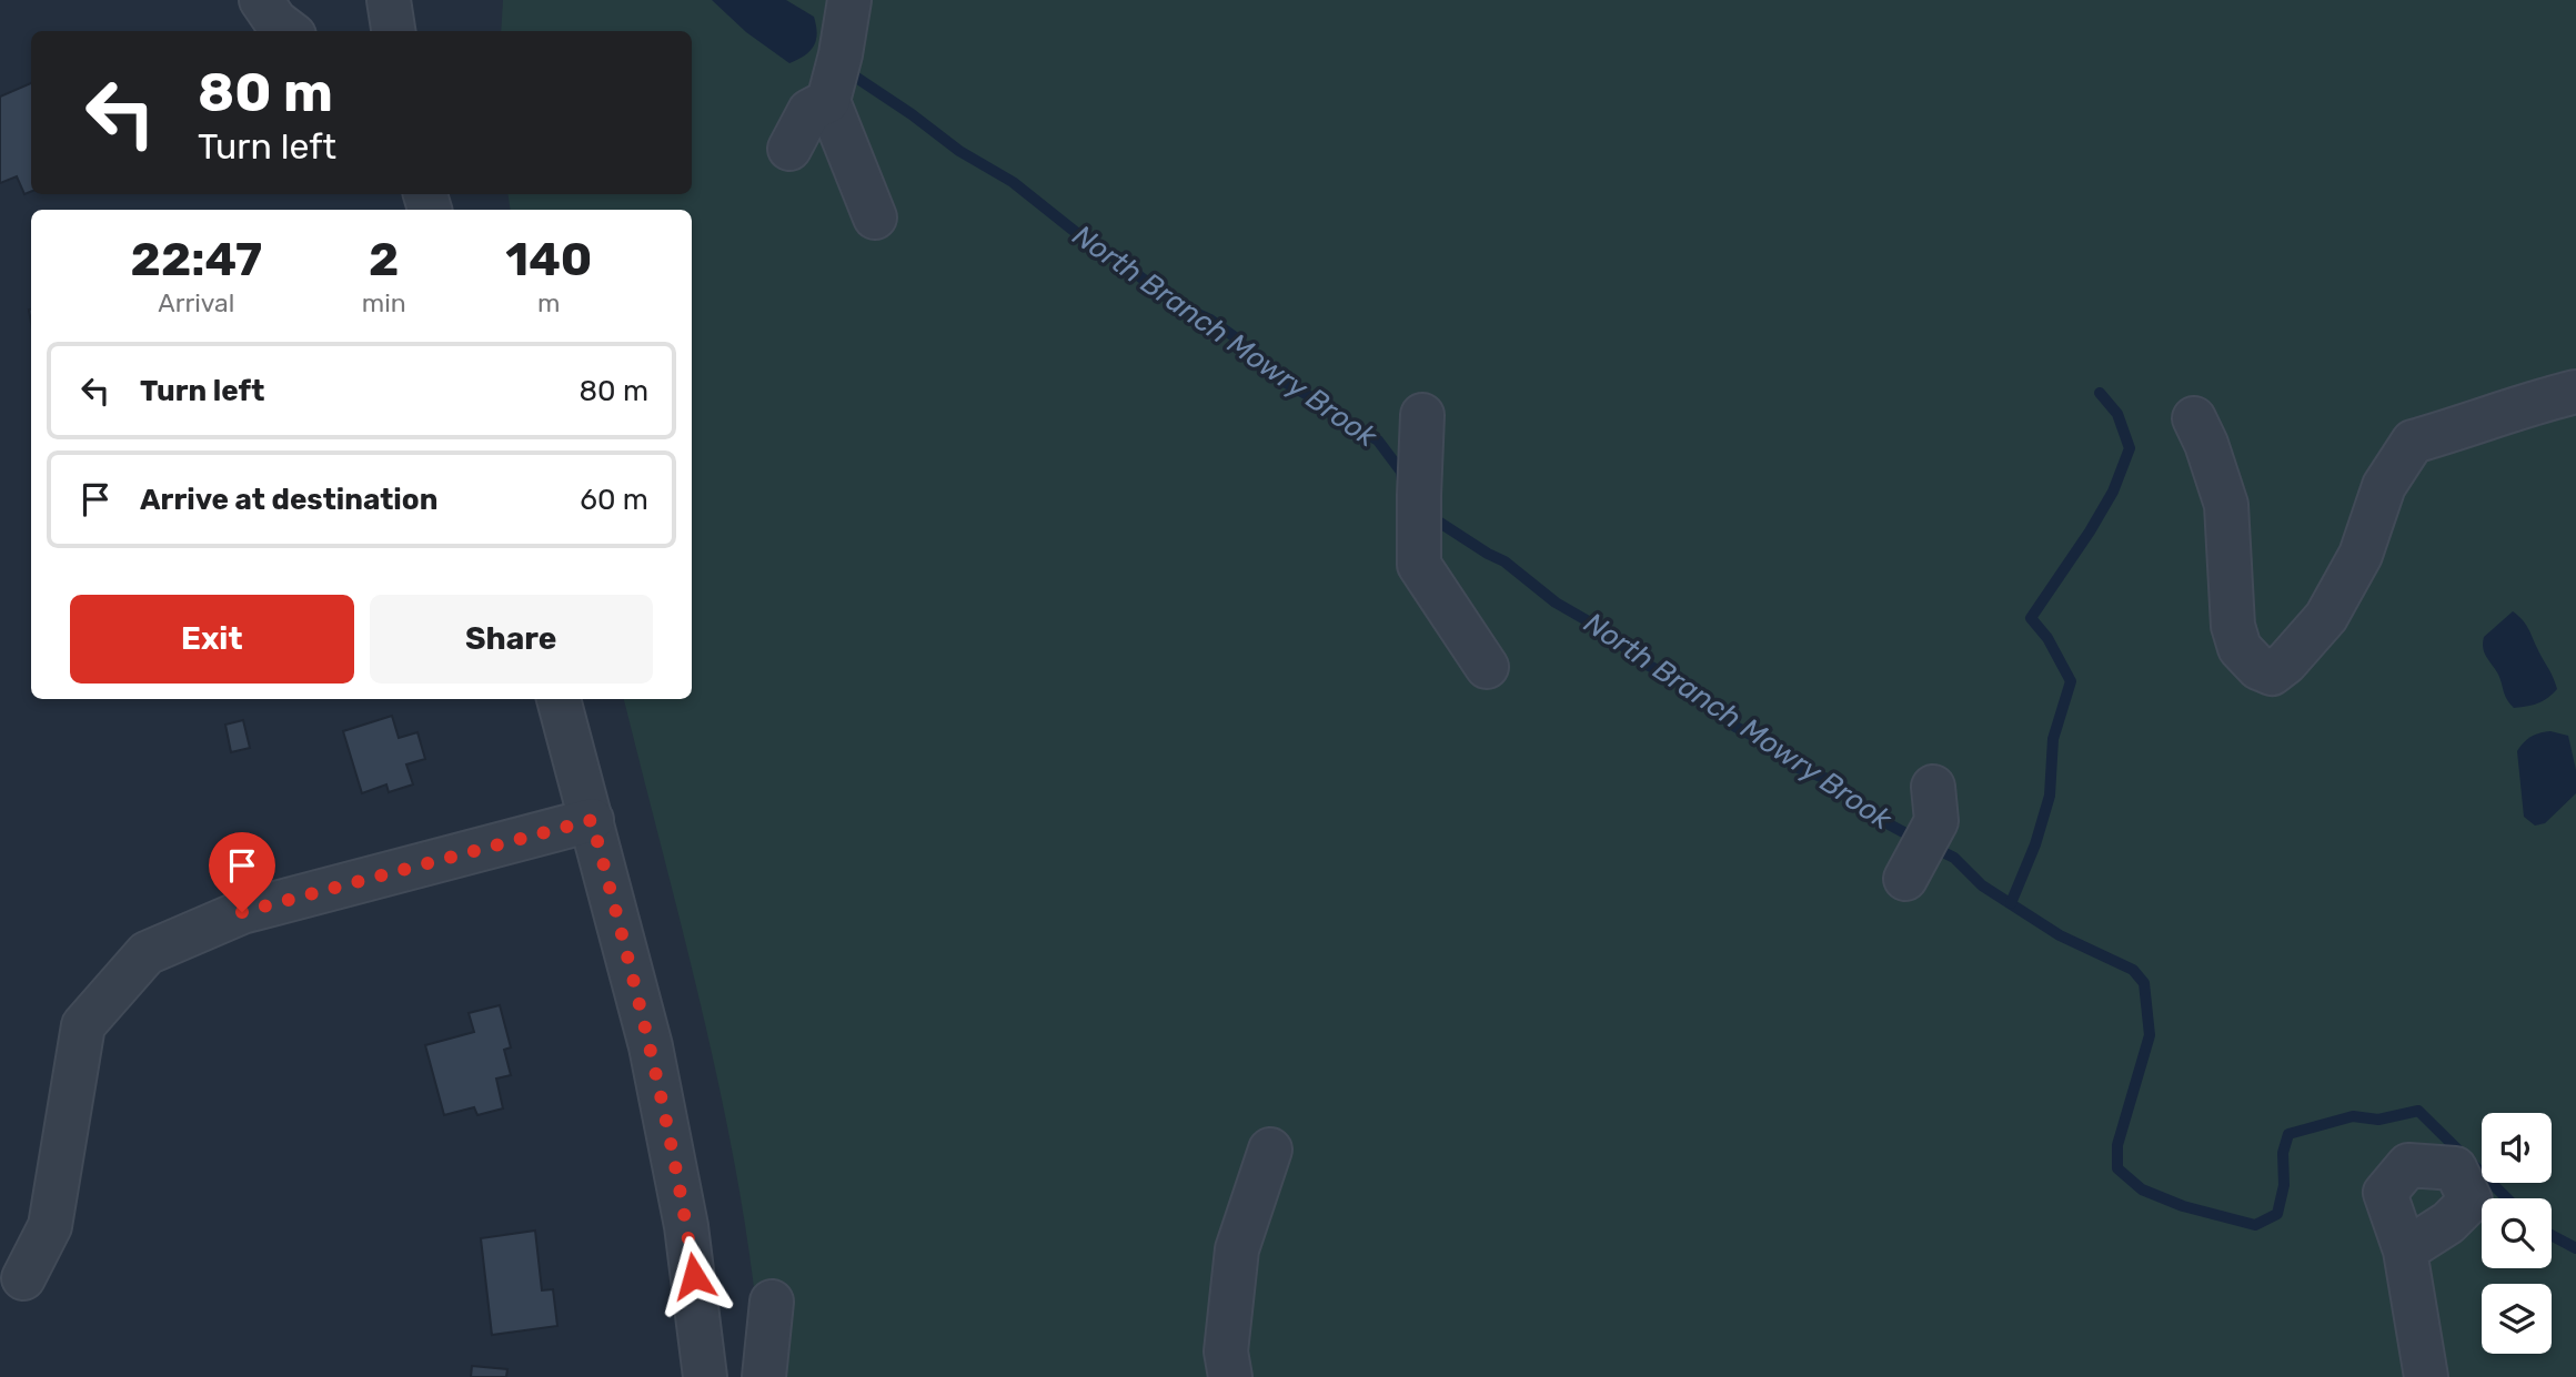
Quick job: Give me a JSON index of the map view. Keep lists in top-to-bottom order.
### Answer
{
  "water": ["North Branch Mowry Brook"],
  "page": {
    "turn": ["80 m", "Turn left"],
    "eta": [
      "22:47",
      "Arrival",
      "2",
      "min",
      "140",
      "m"
    ],
    "list": [
      {
        "name": "Turn left",
        "value": "80 m"
      },
      {
        "name": "Arrive at destination",
        "value": "60 m"
      }
    ],
    "buttons": ["Exit", "Share"]
  }
}
